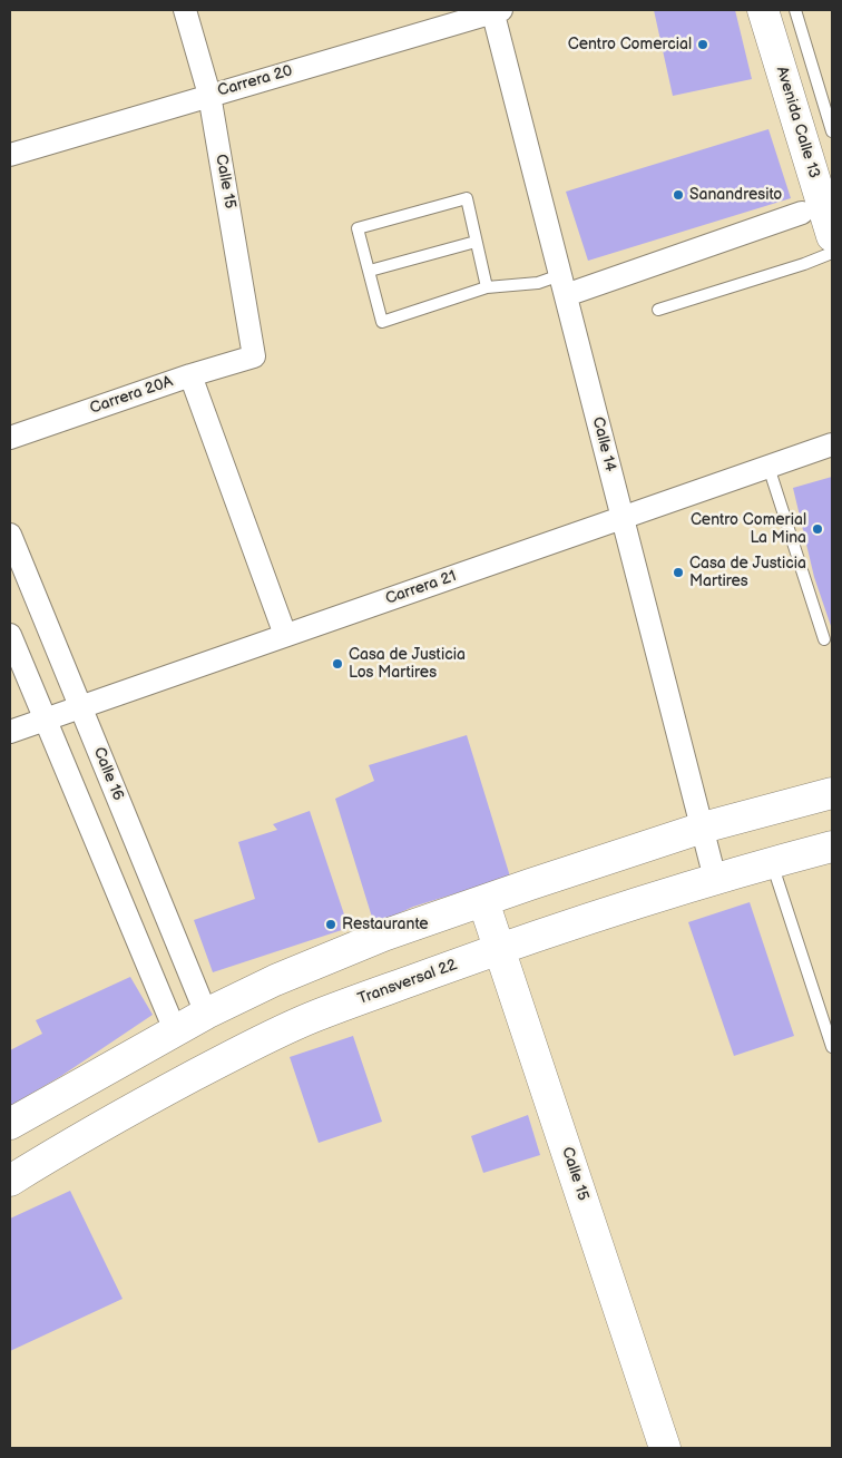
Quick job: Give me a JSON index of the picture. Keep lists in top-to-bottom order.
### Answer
{
  "streets": {
    "street": [
      "Carrera 20",
      "Avenida Calle 13",
      "Calle 15",
      "Carrera 20A",
      "Calle 14",
      "Carrera 21",
      "Calle 16",
      "Transversal 22"
    ]
  },
  "crossings": [
    ["Carrera 20", "Calle 15"],
    ["Carrera 20", "Calle 14"],
    ["Calle 15", "Carrera 20A"],
    ["Calle 15", "Transversal 22"],
    ["Calle 14", "Carrera 21"],
    ["Calle 14", "Transversal 22"],
    ["Carrera 21", "Calle 16"]
  ],
  "places": [
    "Centro Comercial",
    "Sanandresito",
    "Centro Comerial La Mina",
    "Casa de Justicia Martires",
    "Casa de Justicia Los Martires",
    "Restaurante"
  ]
}
